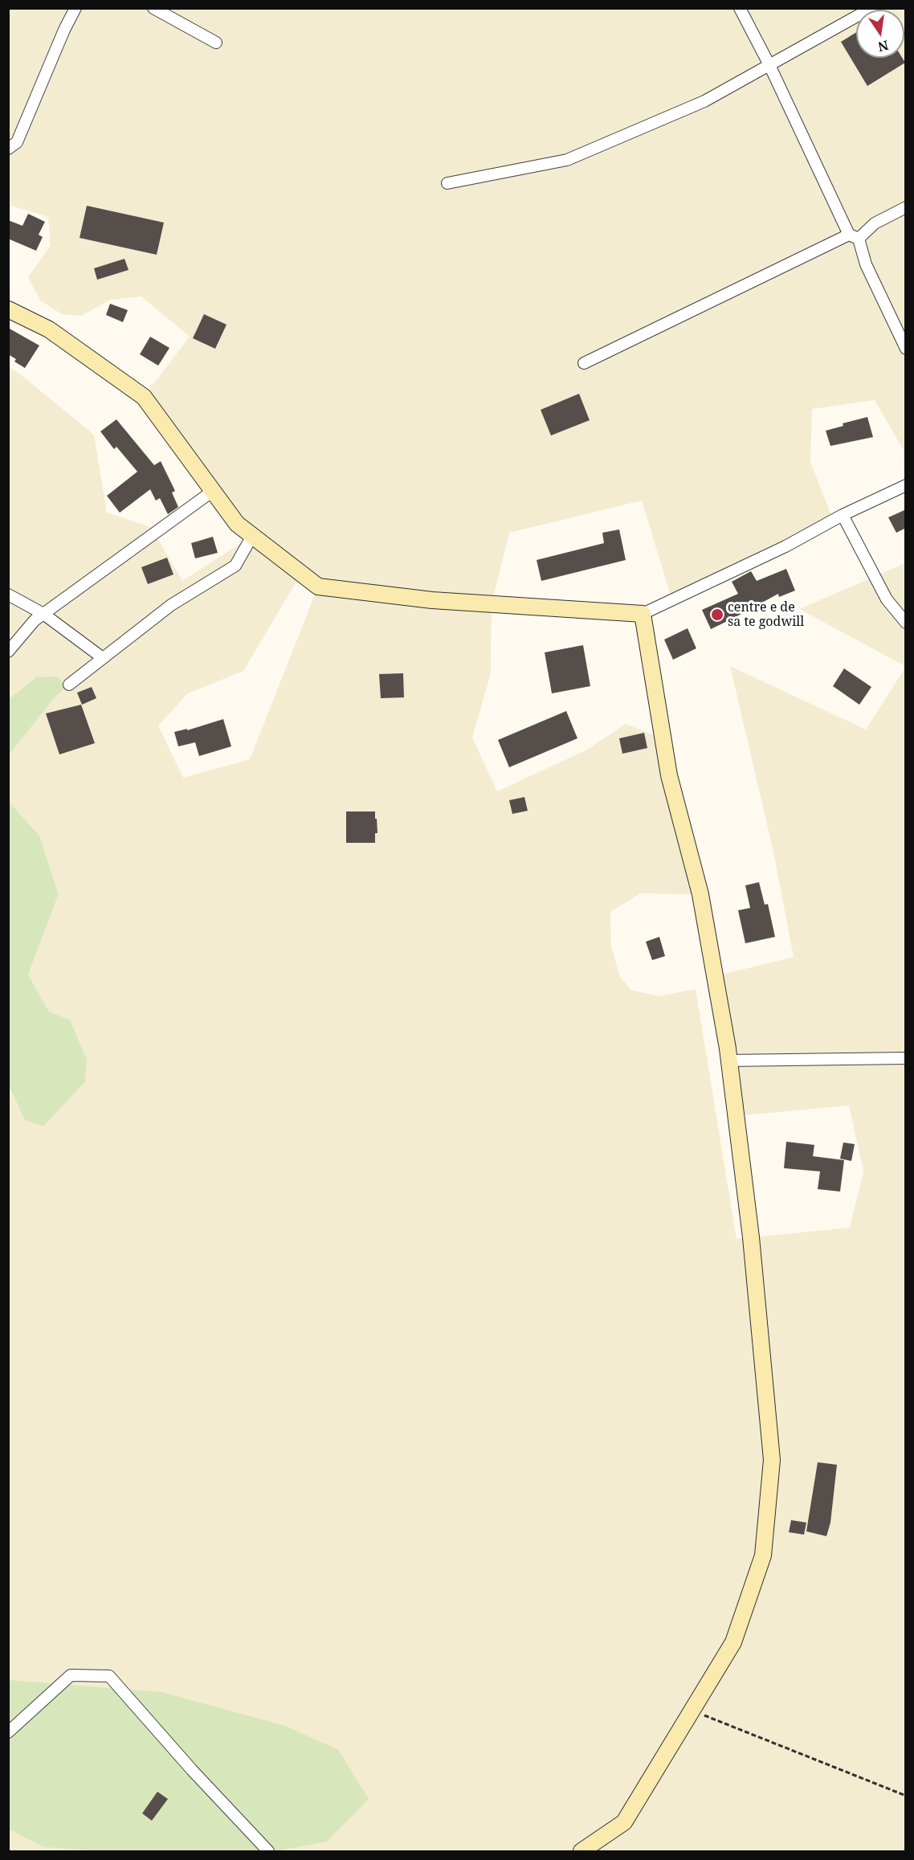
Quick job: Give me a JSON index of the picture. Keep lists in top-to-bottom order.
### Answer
{
  "places": ["centre e de sa te godwill"],
  "north": "bottom"
}
